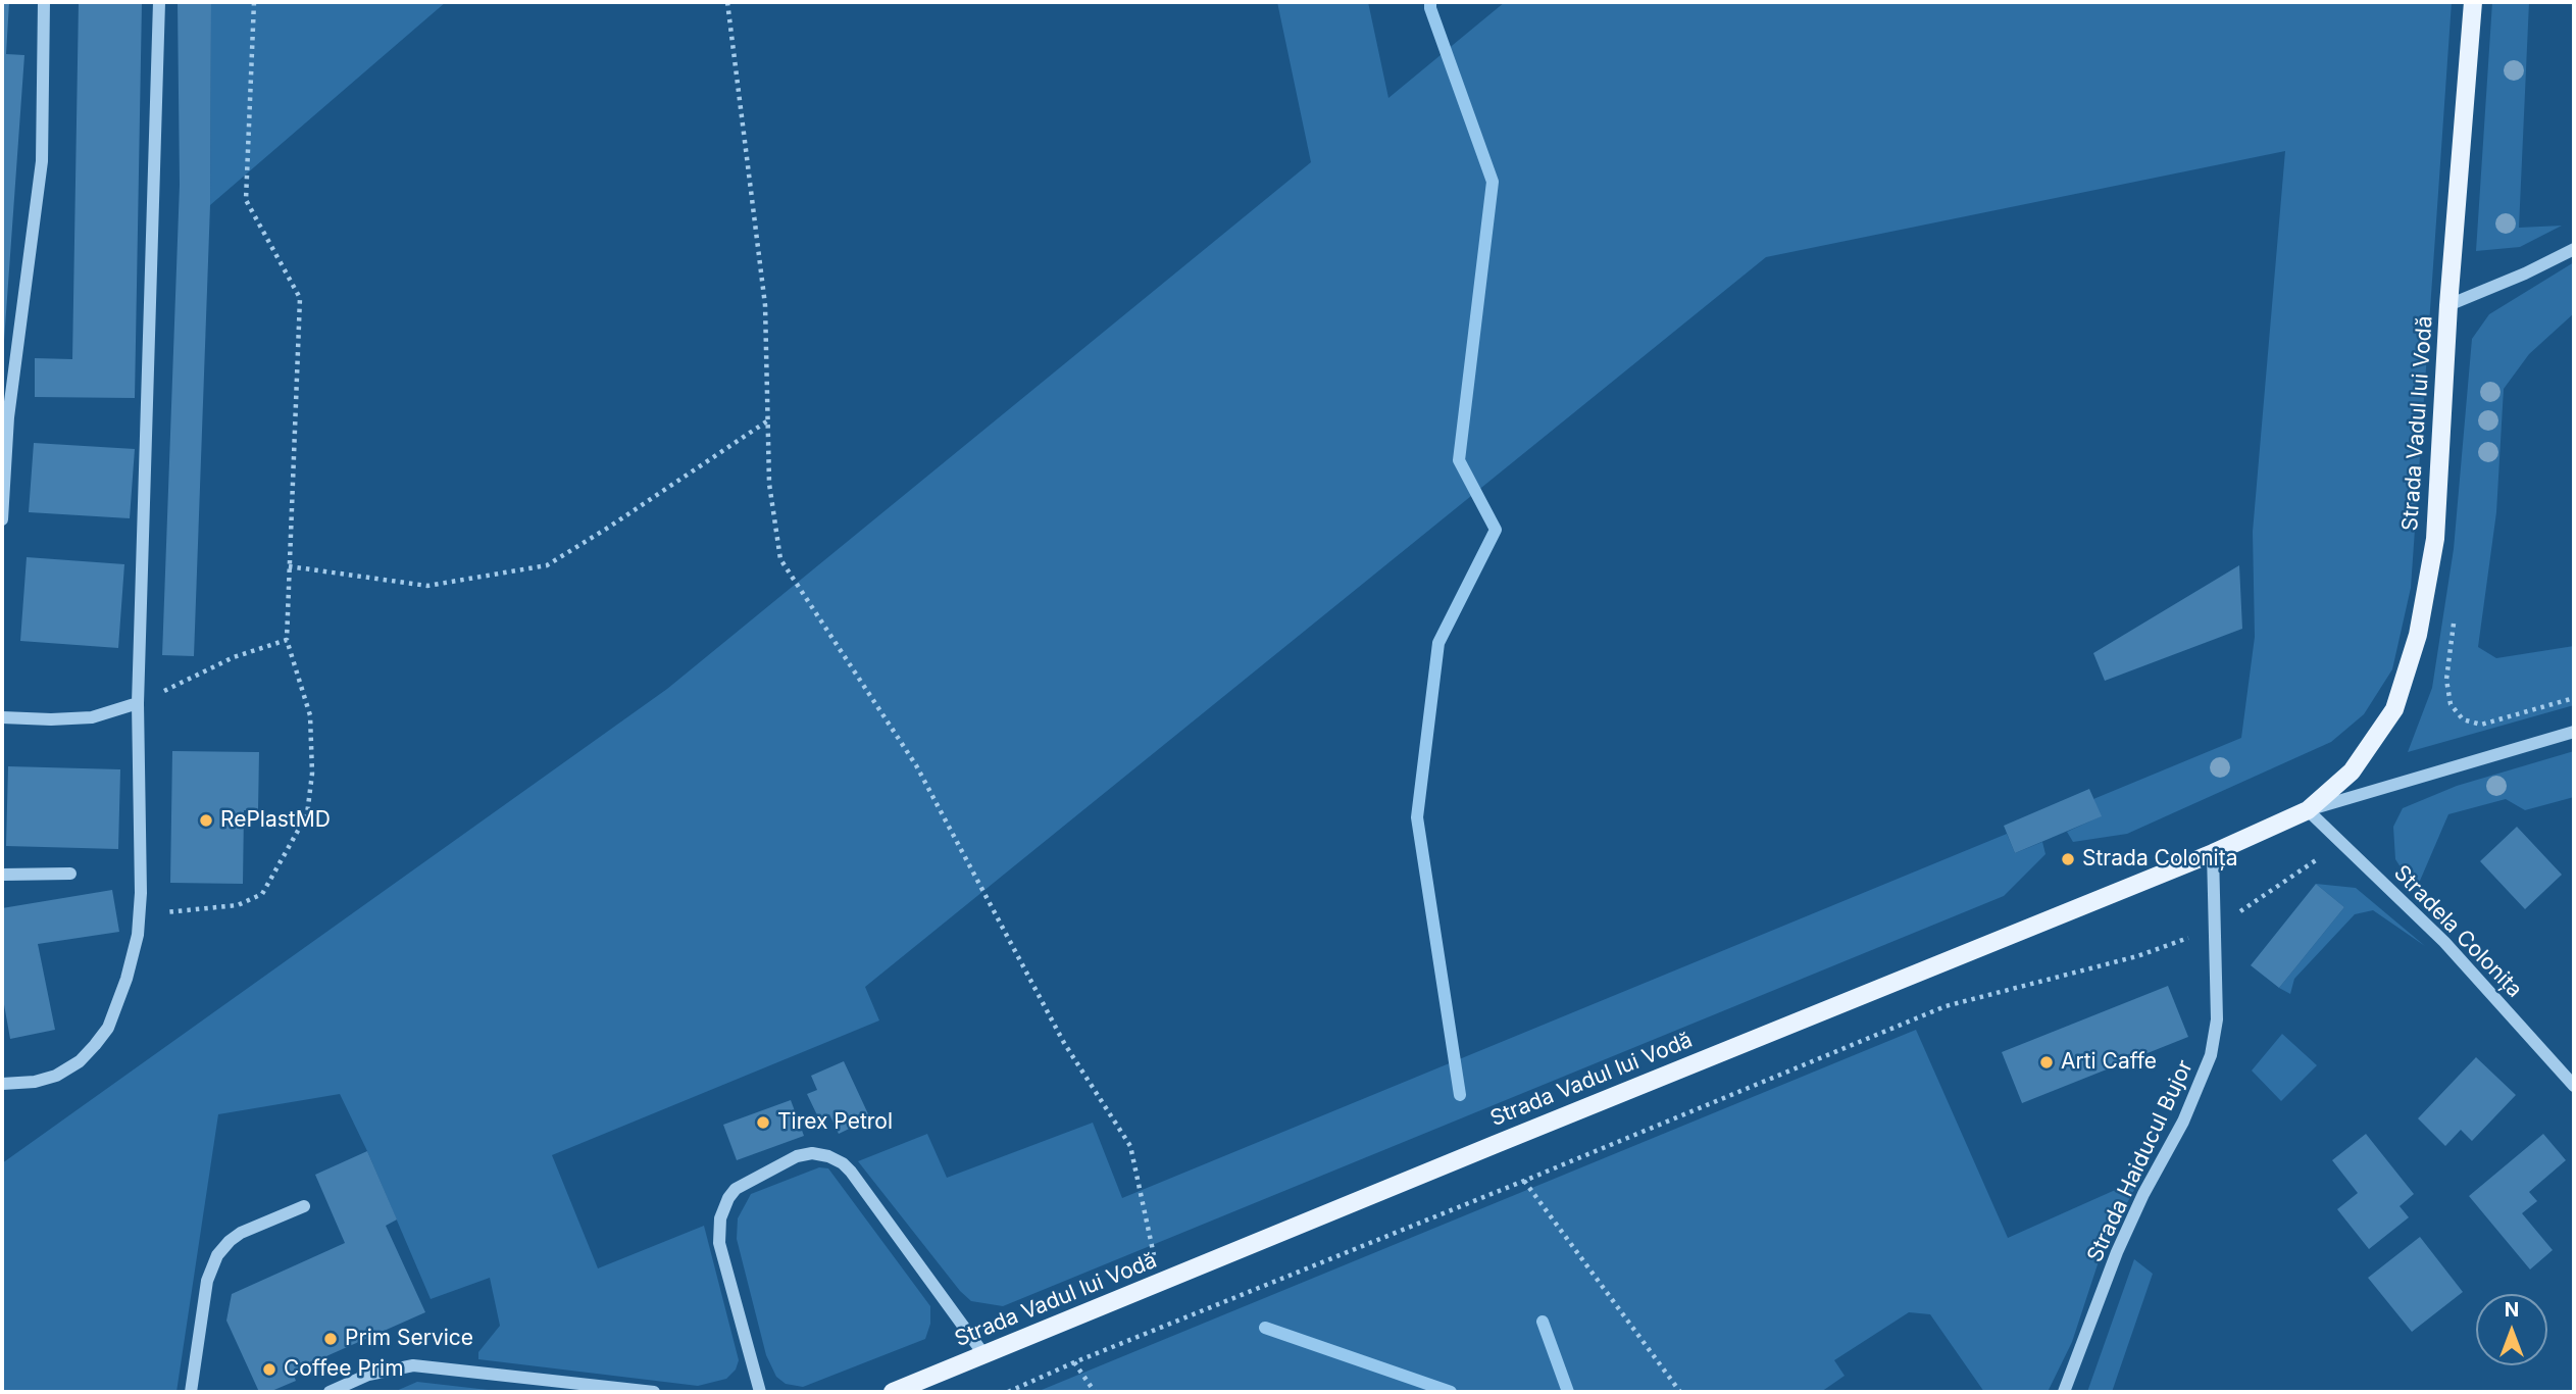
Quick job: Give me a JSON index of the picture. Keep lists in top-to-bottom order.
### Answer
{
  "streets": {
    "main road": ["Strada Vadul lui Vodă"],
    "street": ["Stradela Colonița", "Strada Haiducul Bujor"]
  },
  "crossings": [
    ["Strada Vadul lui Vodă", "Stradela Colonița"],
    ["Strada Vadul lui Vodă", "Strada Haiducul Bujor"]
  ],
  "places": [
    "RePlastMD",
    "Strada Colonița",
    "Arti Caffe",
    "Tirex Petrol",
    "Prim Service",
    "Coffee Prim"
  ],
  "north": "top"
}
